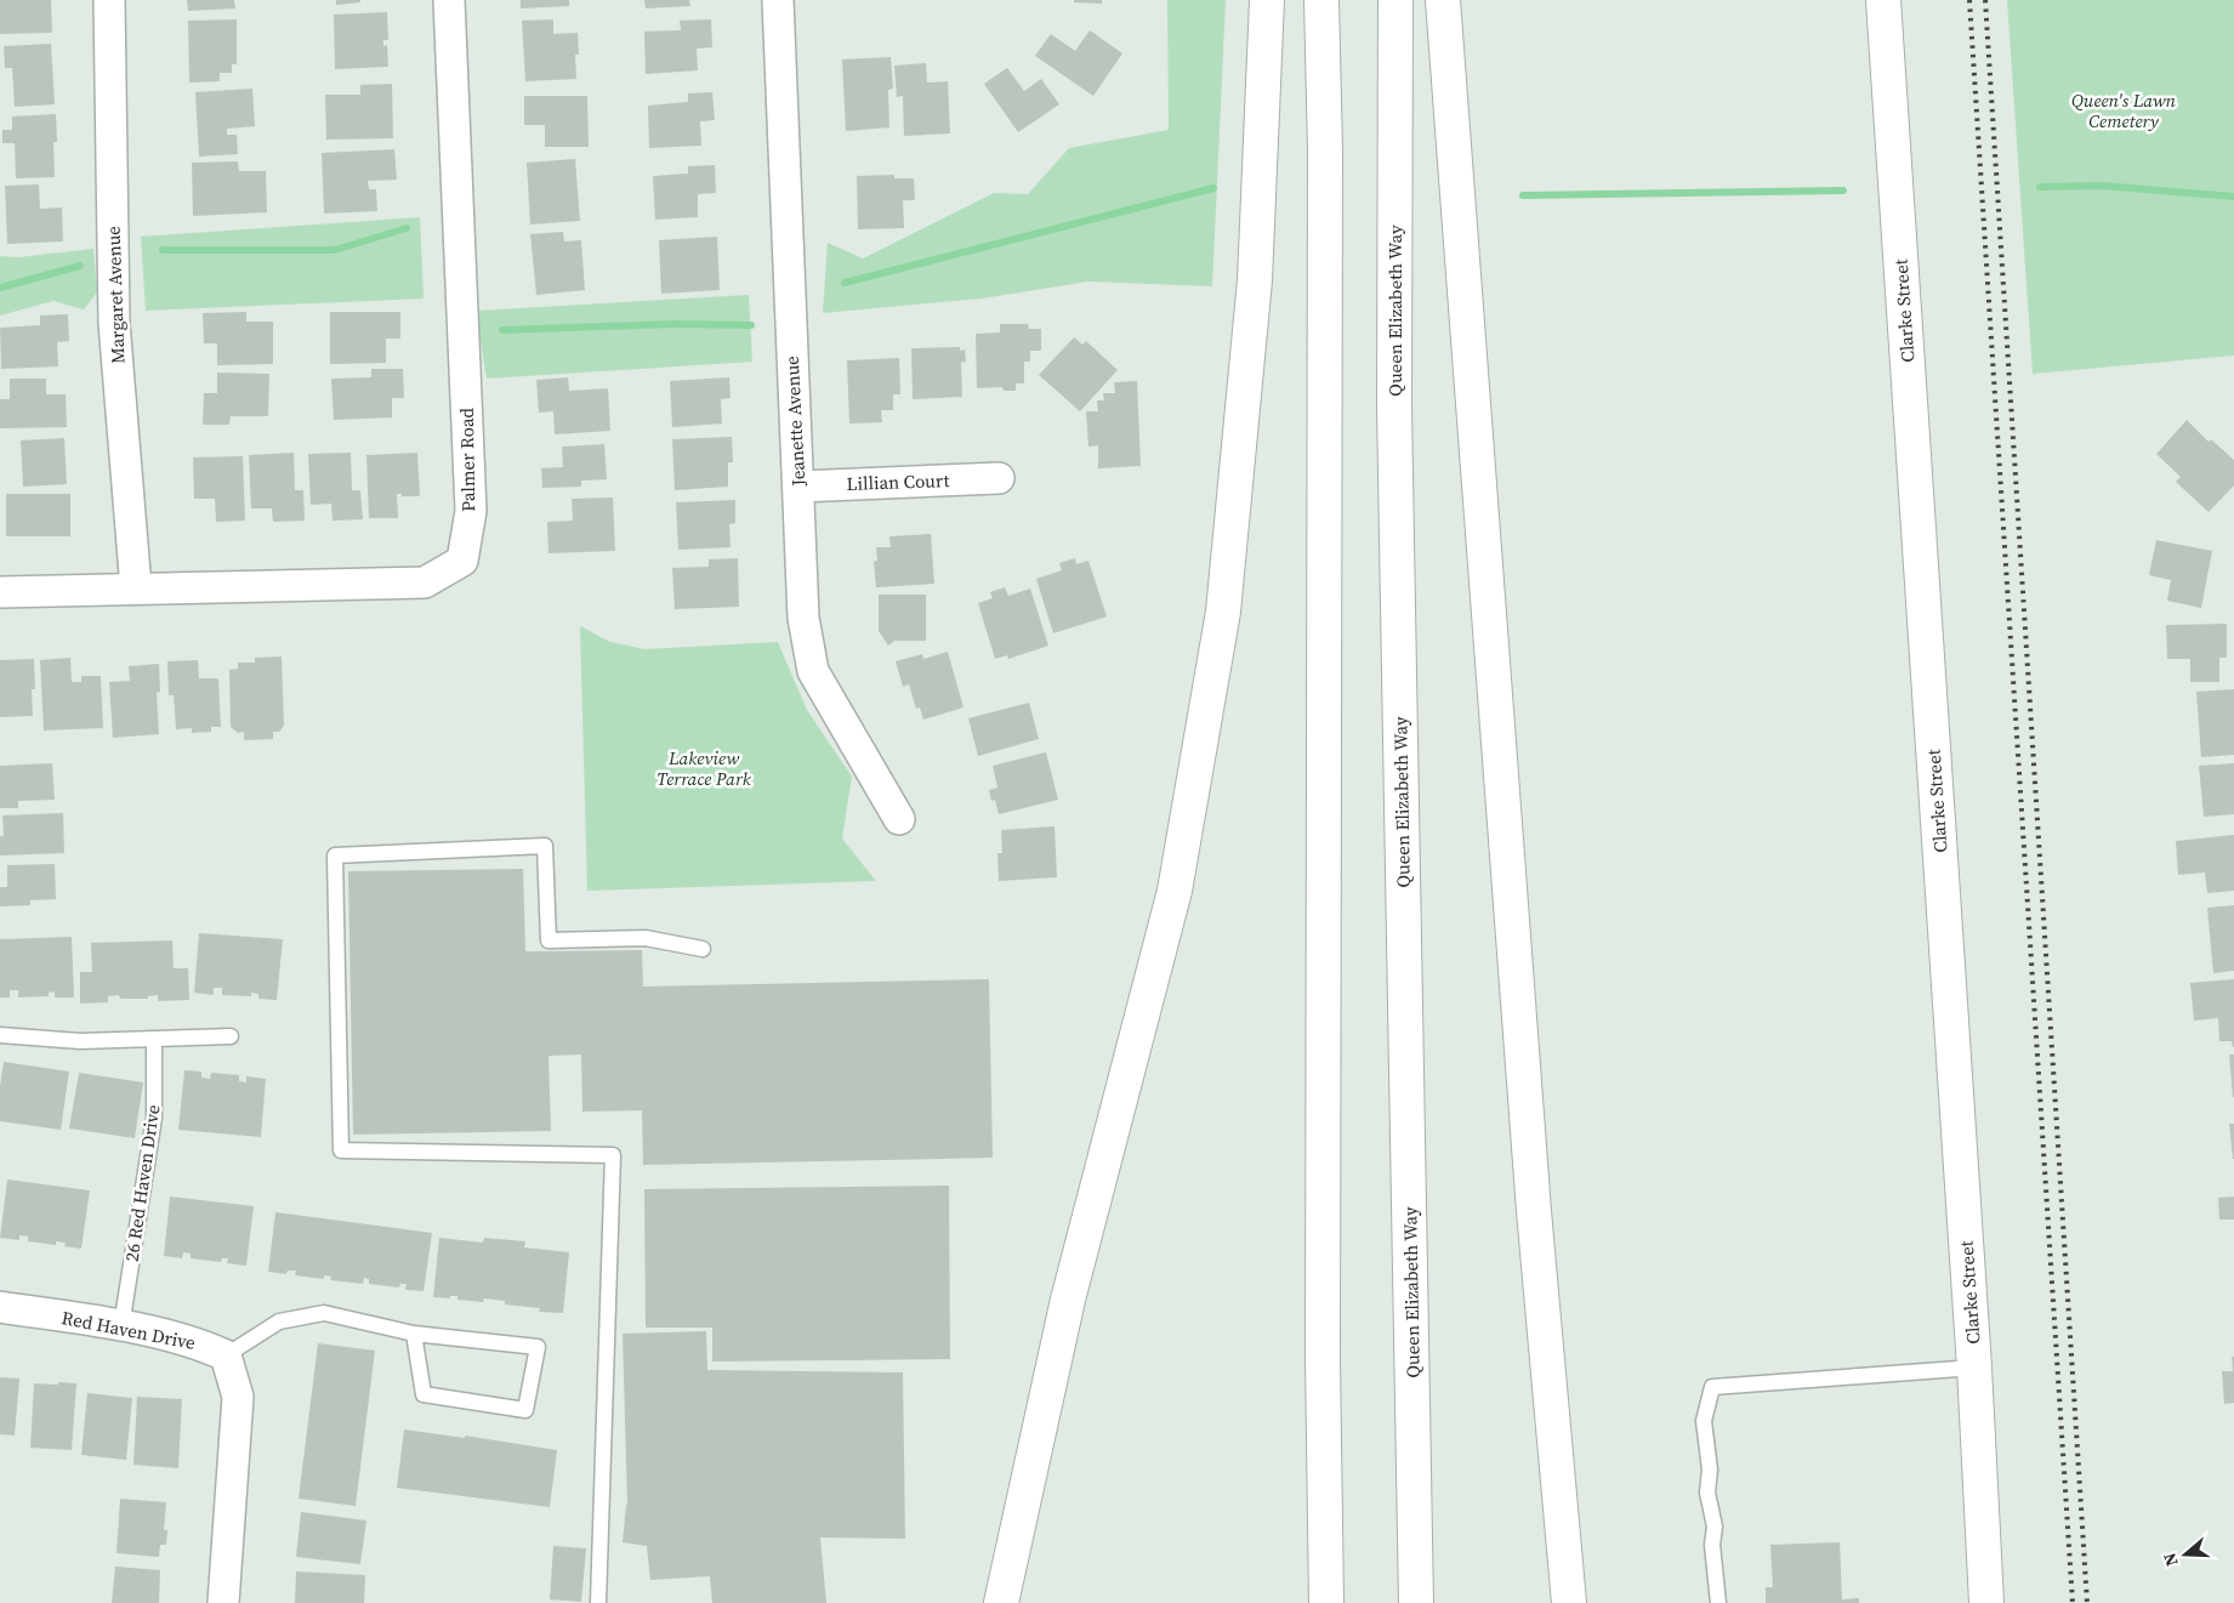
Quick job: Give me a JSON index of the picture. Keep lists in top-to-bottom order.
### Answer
{
  "streets": {
    "main road": ["Queen Elizabeth Way", "Clarke Street"],
    "street": [
      "Margaret Avenue",
      "Jeanette Avenue",
      "Palmer Road",
      "Lillian Court",
      "Red Haven Drive"
    ],
    "lane": ["26 Red Haven Drive"]
  },
  "crossings": [
    ["Margaret Avenue", "Palmer Road"],
    ["Jeanette Avenue", "Lillian Court"],
    ["26 Red Haven Drive", "Red Haven Drive"]
  ],
  "parks": ["Queen's Lawn Cemetery", "Lakeview Terrace Park"],
  "north": "left"
}
